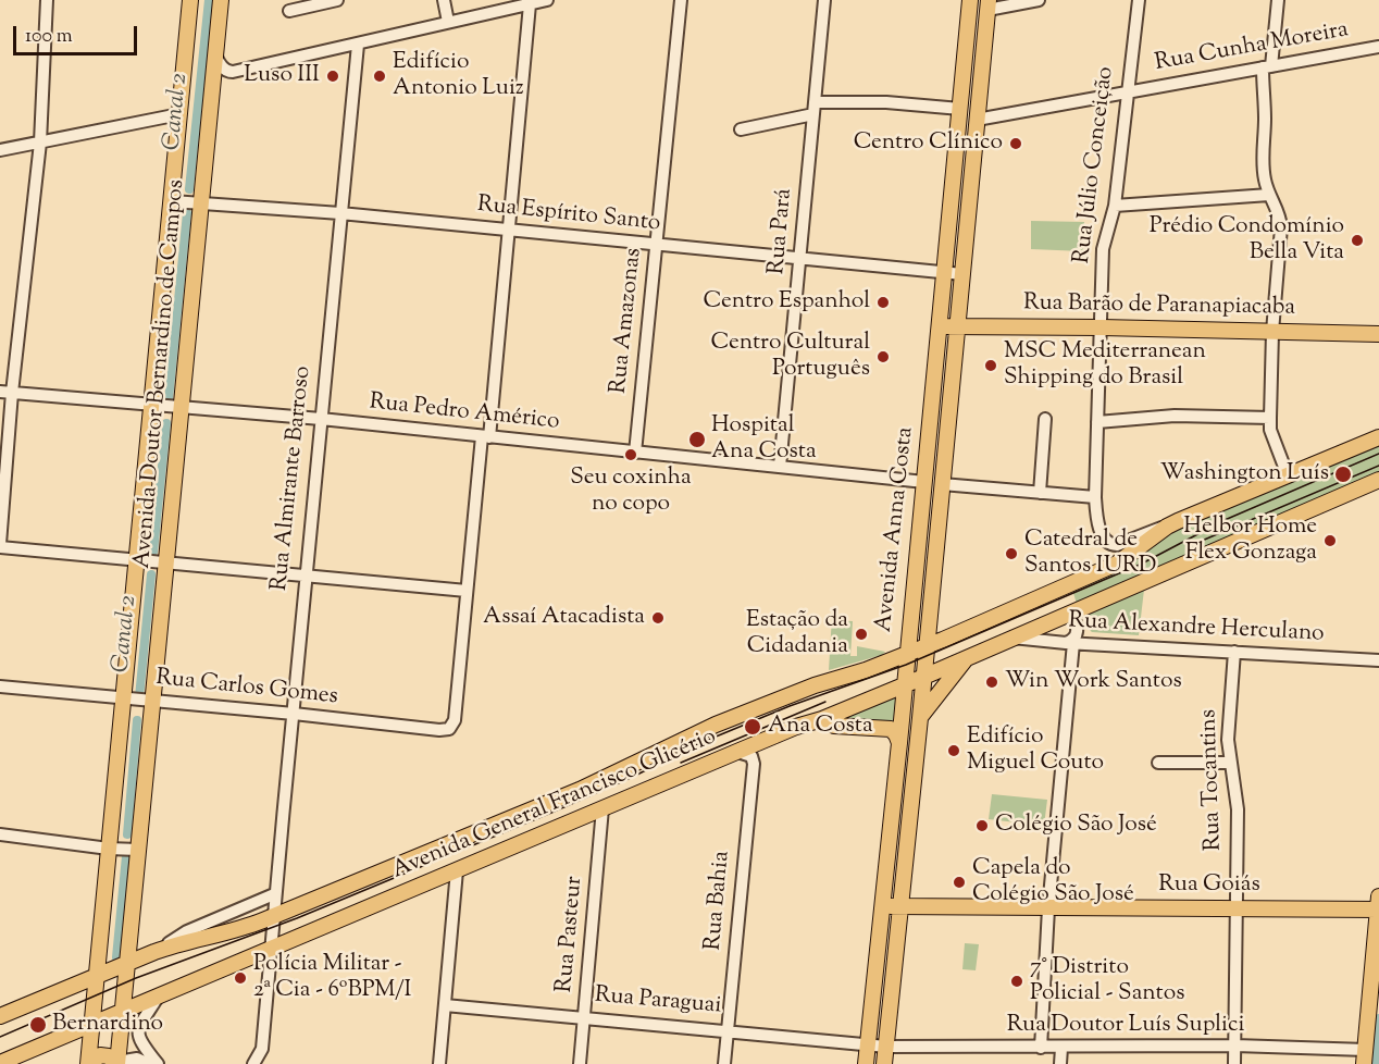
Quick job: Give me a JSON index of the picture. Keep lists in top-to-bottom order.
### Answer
{
  "streets": {
    "main road": [
      "Rua Barão de Paranapiacaba",
      "Avenida Doutor Bernardino de Campos",
      "Avenida Anna Costa",
      "Avenida General Francisco Glicério",
      "Rua Goiás"
    ],
    "street": [
      "Rua Cunha Moreira",
      "Rua Júlio Conceição",
      "Rua Espírito Santo",
      "Rua Pará",
      "Rua Amazonas",
      "Rua Pedro Américo",
      "Rua Almirante Barroso",
      "Rua Alexandre Herculano",
      "Rua Carlos Gomes",
      "Rua Tocantins",
      "Rua Bahia",
      "Rua Pasteur",
      "Rua Paraguai",
      "Rua Doutor Luís Suplici"
    ]
  },
  "crossings": [
    ["Rua Cunha Moreira", "Rua Júlio Conceição"],
    ["Rua Cunha Moreira", "Avenida Anna Costa"],
    ["Rua Júlio Conceição", "Rua Barão de Paranapiacaba"],
    ["Rua Júlio Conceição", "Avenida General Francisco Glicério"],
    ["Rua Espírito Santo", "Rua Pará"],
    ["Rua Espírito Santo", "Rua Amazonas"],
    ["Rua Espírito Santo", "Avenida Doutor Bernardino de Campos"],
    ["Rua Espírito Santo", "Rua Almirante Barroso"],
    ["Rua Espírito Santo", "Avenida Anna Costa"],
    ["Rua Pará", "Rua Pedro Américo"],
    ["Rua Barão de Paranapiacaba", "Avenida Anna Costa"],
    ["Rua Amazonas", "Rua Pedro Américo"],
    ["Avenida Doutor Bernardino de Campos", "Rua Pedro Américo"],
    ["Avenida Doutor Bernardino de Campos", "Rua Carlos Gomes"],
    ["Avenida Doutor Bernardino de Campos", "Avenida General Francisco Glicério"],
    ["Rua Pedro Américo", "Rua Almirante Barroso"],
    ["Rua Pedro Américo", "Avenida Anna Costa"],
    ["Rua Almirante Barroso", "Rua Carlos Gomes"],
    ["Rua Almirante Barroso", "Avenida General Francisco Glicério"],
    ["Avenida Anna Costa", "Avenida General Francisco Glicério"],
    ["Avenida Anna Costa", "Rua Goiás"],
    ["Avenida Anna Costa", "Rua Paraguai"],
    ["Avenida Anna Costa", "Rua Doutor Luís Suplici"],
    ["Rua Alexandre Herculano", "Rua Tocantins"],
    ["Rua Alexandre Herculano", "Avenida General Francisco Glicério"],
    ["Rua Tocantins", "Rua Goiás"],
    ["Rua Tocantins", "Rua Doutor Luís Suplici"],
    ["Avenida General Francisco Glicério", "Rua Bahia"],
    ["Avenida General Francisco Glicério", "Rua Pasteur"],
    ["Rua Bahia", "Rua Paraguai"],
    ["Rua Pasteur", "Rua Paraguai"],
    ["Rua Paraguai", "Rua Doutor Luís Suplici"]
  ],
  "water": ["Canal 2"],
  "places": [
    "Luso III",
    "Edifício Antonio Luiz",
    "Centro Clínico",
    "Prédio Condomínio Bella Vita",
    "Centro Espanhol",
    "Centro Cultural Português",
    "MSC Mediterranean Shipping do Brasil",
    "Hospital Ana Costa",
    "Seu coxinha no copo",
    "Washington Luís",
    "Helbor Home Flex Gonzaga",
    "Catedral de Santos IURD",
    "Assaí Atacadista",
    "Estação da Cidadania",
    "Win Work Santos",
    "Ana Costa",
    "Edifício Miguel Couto",
    "Colégio São José",
    "Capela do Colégio São José",
    "Polícia Militar - 2ª Cia - 6ºBPM/I",
    "7° Distrito Policial - Santos",
    "Bernardino"
  ],
  "scale_bar": "100 m"
}
